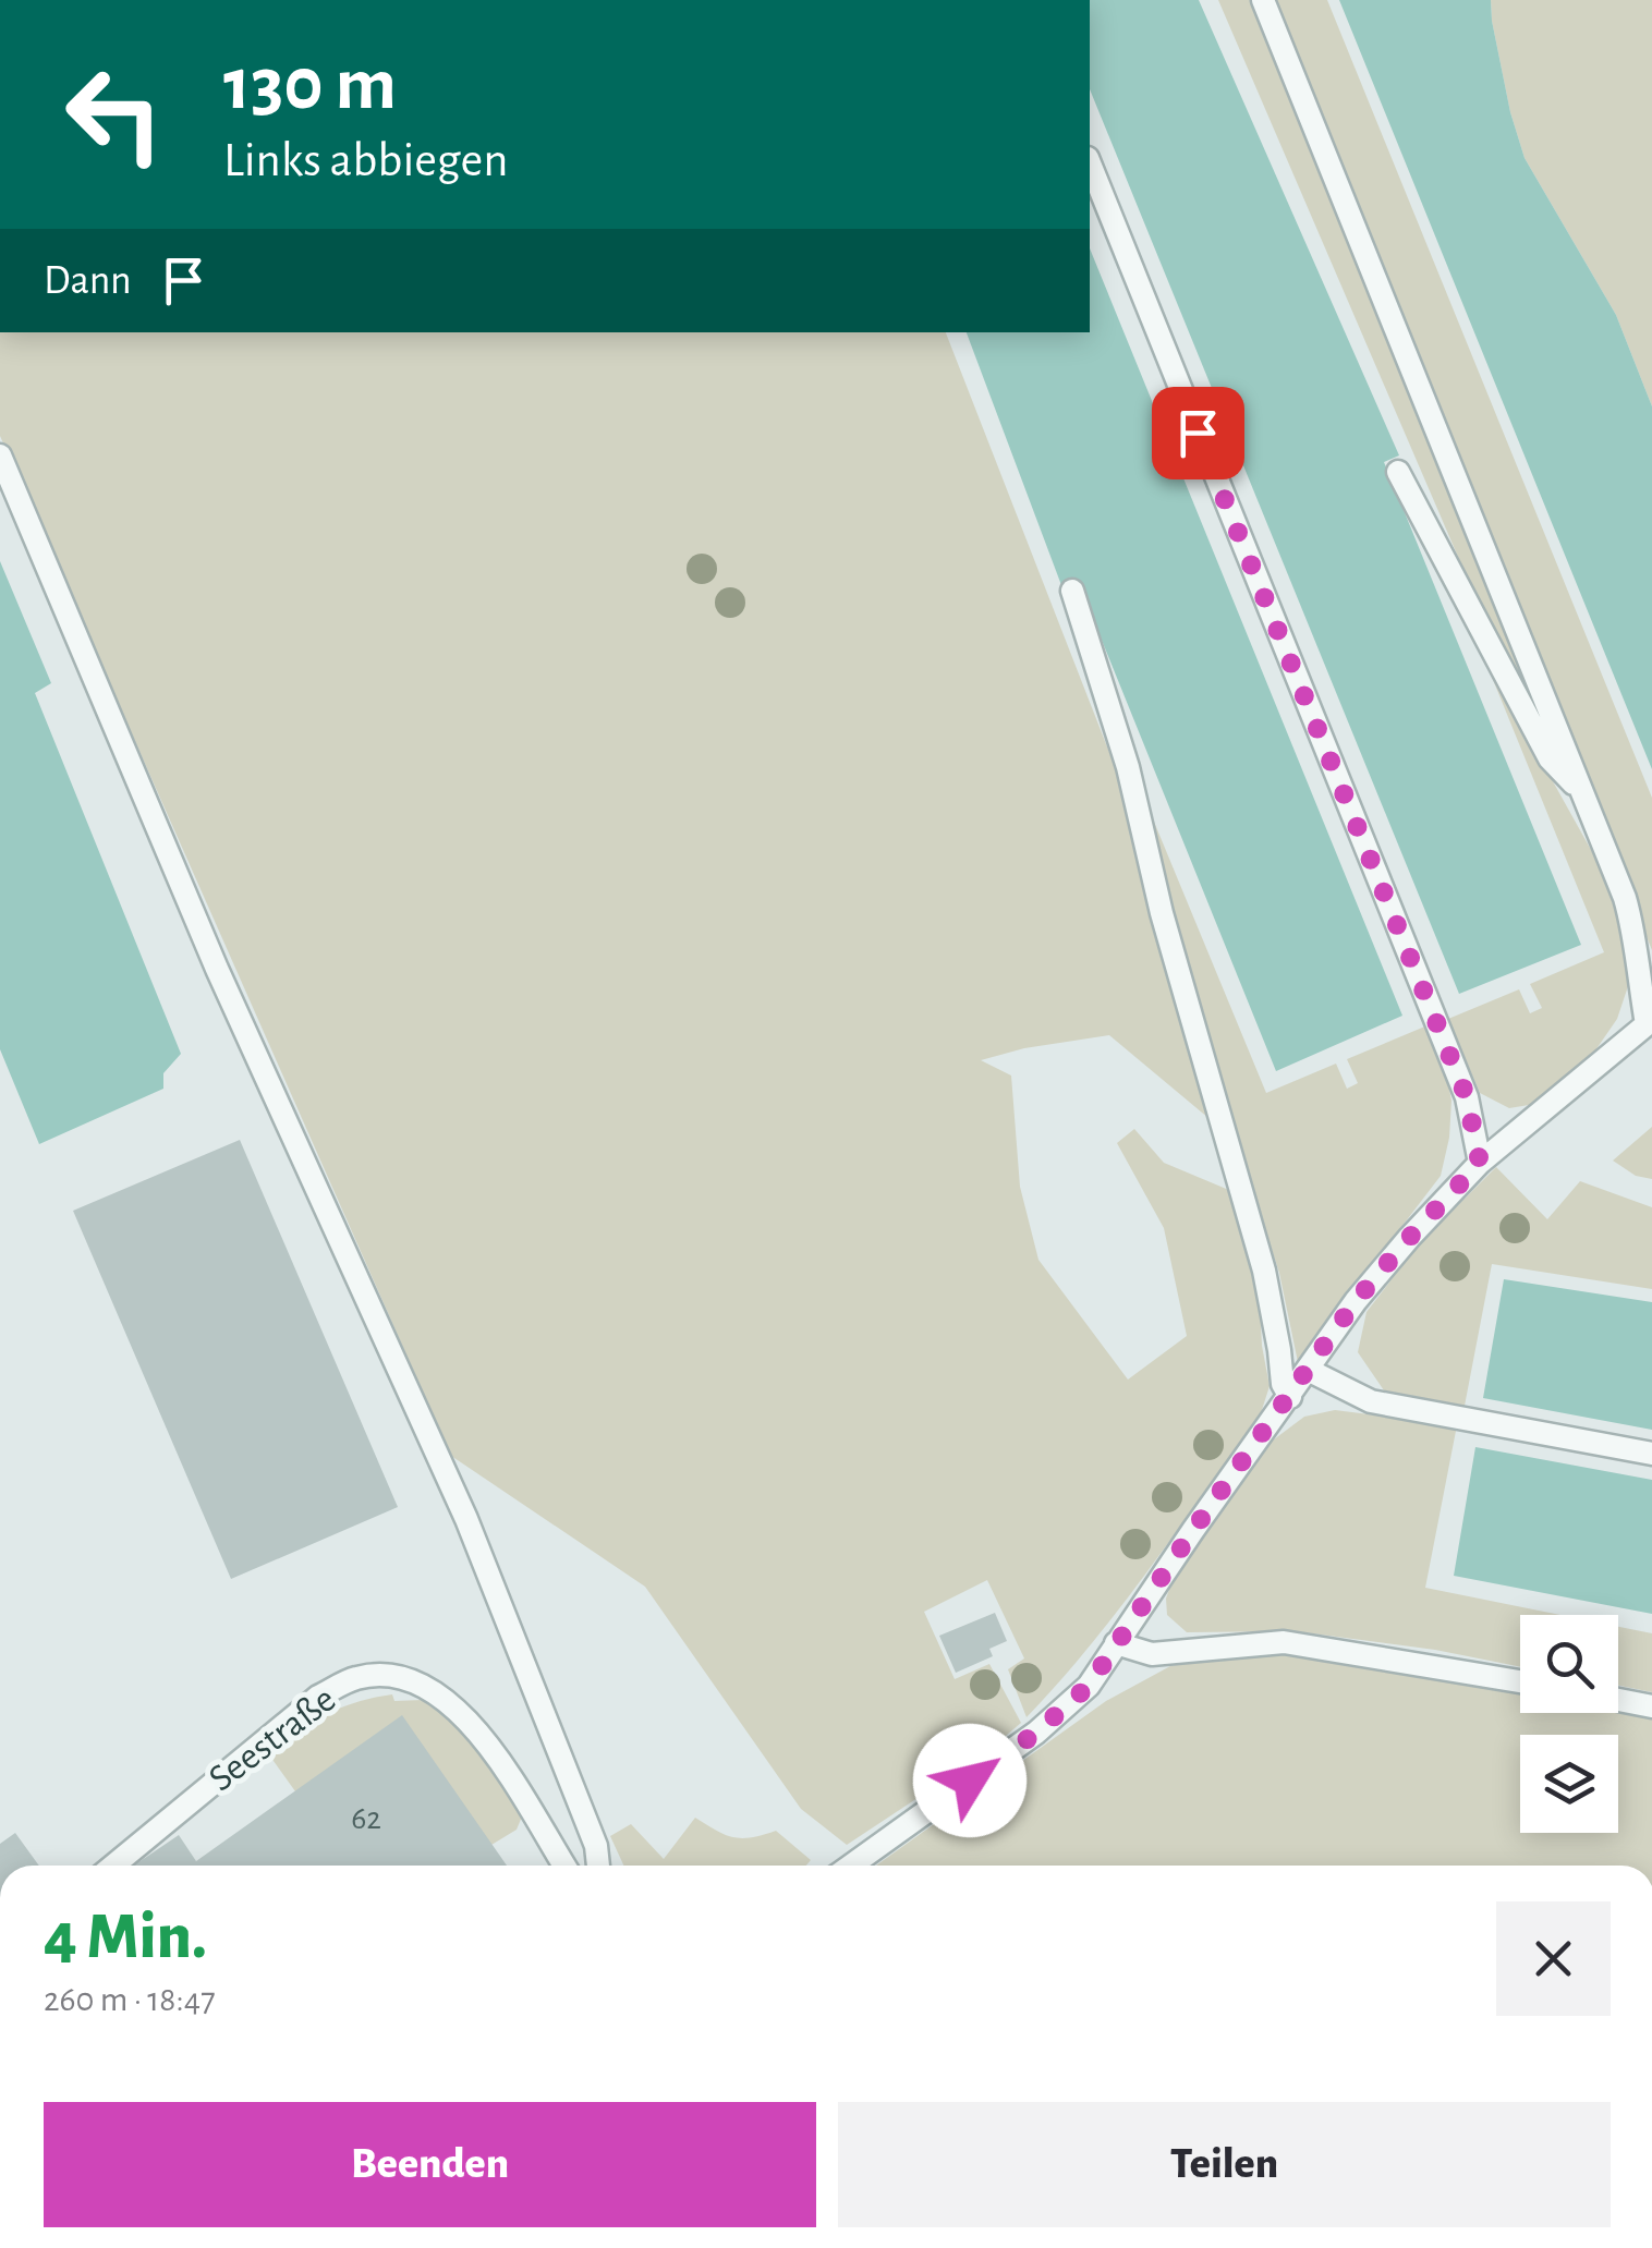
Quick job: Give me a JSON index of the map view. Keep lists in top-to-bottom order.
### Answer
{
  "streets": {
    "lane": ["Seestraße"]
  },
  "house_numbers": ["62"],
  "page": {
    "turn": ["130 m", "Links abbiegen"],
    "then": "Dann",
    "heading": ["4 Min.", "260 m · 18:47"],
    "buttons": ["Beenden", "Teilen"]
  }
}
